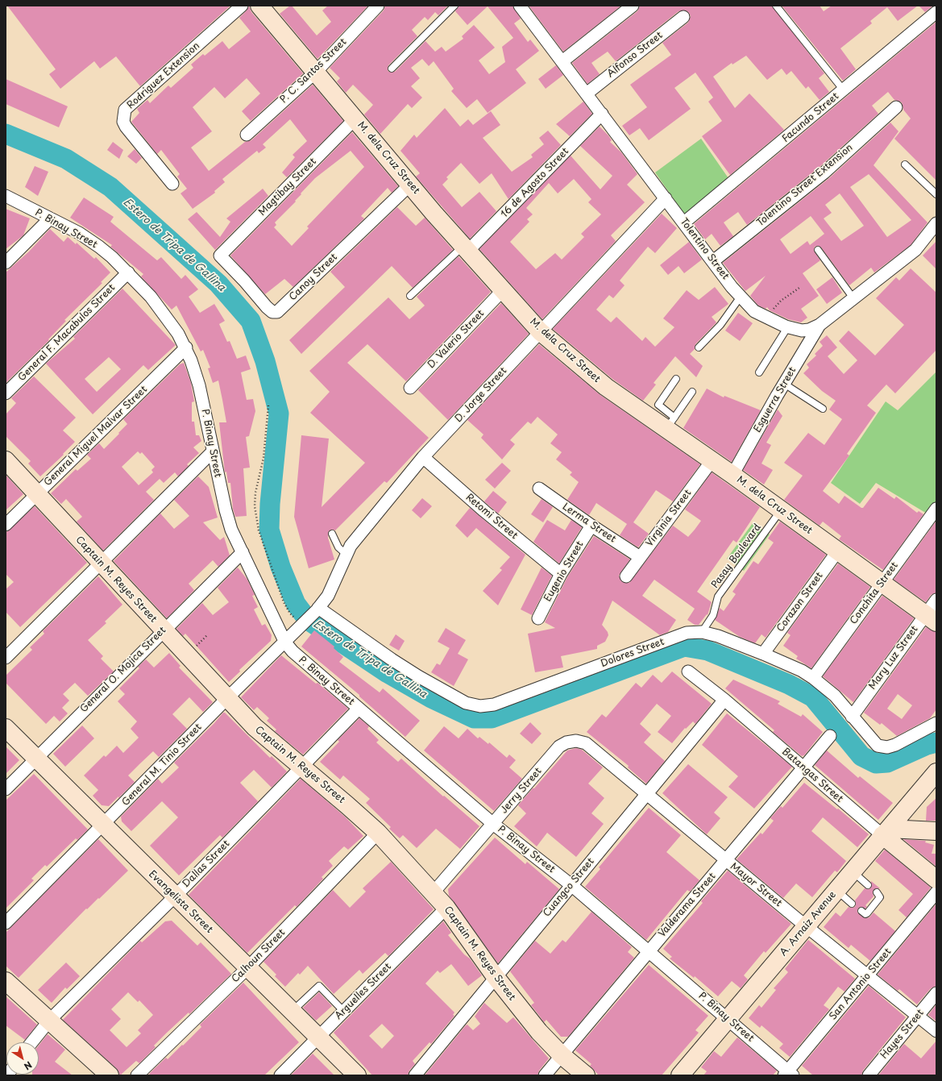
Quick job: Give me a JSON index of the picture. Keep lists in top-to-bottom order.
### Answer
{
  "streets": {
    "street": [
      "Alfonso Street",
      "P. C. Santos Street",
      "Rodriguez Extension",
      "Facundo Street",
      "M. dela Cruz Street",
      "16 de Agosto Street",
      "Tolentino Street Extension",
      "Magtibay Street",
      "P. Binay Street",
      "Tolentino Street",
      "Canoy Street",
      "General F. Macabulos Street",
      "D. Valerio Street",
      "D. Jorge Street",
      "Esguerra Street",
      "General Miguel Malvar Street",
      "Retomi Street",
      "Virginia Street",
      "Lerma Street",
      "Eugenio Street",
      "Captain M. Reyes Street",
      "Conchita Street",
      "Corazon Street",
      "Dolores Street",
      "Mary Luz Street",
      "General O. Mojica Street",
      "General M. Tinio Street",
      "Batangas Street",
      "Jerry Street",
      "Dallas Street",
      "Mayor Street",
      "Cuangco Street",
      "Evangelista Street",
      "Valderama Street",
      "A. Arnaiz Avenue",
      "Calhoun Street",
      "San Antonio Street",
      "Arguelles Street",
      "Hayes Street"
    ],
    "lane": ["Pasay Boulevard"]
  },
  "crossings": [
    ["Alfonso Street", "Tolentino Street"],
    ["P. C. Santos Street", "M. dela Cruz Street"],
    ["Facundo Street", "Tolentino Street"],
    ["M. dela Cruz Street", "16 de Agosto Street"],
    ["M. dela Cruz Street", "Magtibay Street"],
    ["M. dela Cruz Street", "Canoy Street"],
    ["M. dela Cruz Street", "D. Valerio Street"],
    ["M. dela Cruz Street", "D. Jorge Street"],
    ["M. dela Cruz Street", "Esguerra Street"],
    ["M. dela Cruz Street", "Virginia Street"],
    ["M. dela Cruz Street", "Pasay Boulevard"],
    ["M. dela Cruz Street", "Conchita Street"],
    ["M. dela Cruz Street", "Corazon Street"],
    ["M. dela Cruz Street", "Mary Luz Street"],
    ["16 de Agosto Street", "Tolentino Street"],
    ["Tolentino Street Extension", "Tolentino Street"],
    ["Magtibay Street", "Canoy Street"],
    ["P. Binay Street", "General F. Macabulos Street"],
    ["P. Binay Street", "General Miguel Malvar Street"],
    ["P. Binay Street", "General O. Mojica Street"],
    ["P. Binay Street", "General M. Tinio Street"],
    ["P. Binay Street", "Jerry Street"],
    ["P. Binay Street", "Dallas Street"],
    ["P. Binay Street", "Cuangco Street"],
    ["P. Binay Street", "Valderama Street"],
    ["P. Binay Street", "A. Arnaiz Avenue"],
    ["P. Binay Street", "San Antonio Street"],
    ["Tolentino Street", "D. Jorge Street"],
    ["Tolentino Street", "Esguerra Street"],
    ["D. Jorge Street", "Retomi Street"],
    ["D. Jorge Street", "Dolores Street"],
    ["D. Jorge Street", "General M. Tinio Street"],
    ["General Miguel Malvar Street", "Captain M. Reyes Street"],
    ["Retomi Street", "Eugenio Street"],
    ["Virginia Street", "Lerma Street"],
    ["Lerma Street", "Eugenio Street"],
    ["Pasay Boulevard", "Dolores Street"],
    ["Captain M. Reyes Street", "General O. Mojica Street"],
    ["Captain M. Reyes Street", "General M. Tinio Street"],
    ["Captain M. Reyes Street", "Jerry Street"],
    ["Captain M. Reyes Street", "Dallas Street"],
    ["Captain M. Reyes Street", "Cuangco Street"],
    ["Captain M. Reyes Street", "Valderama Street"],
    ["Captain M. Reyes Street", "Calhoun Street"],
    ["Captain M. Reyes Street", "Arguelles Street"],
    ["Conchita Street", "Dolores Street"],
    ["Corazon Street", "Dolores Street"],
    ["Dolores Street", "Mary Luz Street"],
    ["Dolores Street", "General M. Tinio Street"],
    ["General O. Mojica Street", "Evangelista Street"],
    ["General M. Tinio Street", "Evangelista Street"],
    ["Batangas Street", "Cuangco Street"],
    ["Batangas Street", "Valderama Street"],
    ["Batangas Street", "A. Arnaiz Avenue"],
    ["Jerry Street", "Mayor Street"],
    ["Dallas Street", "Evangelista Street"],
    ["Mayor Street", "Cuangco Street"],
    ["Mayor Street", "Valderama Street"],
    ["Mayor Street", "A. Arnaiz Avenue"],
    ["Mayor Street", "San Antonio Street"],
    ["Mayor Street", "Hayes Street"],
    ["Evangelista Street", "Calhoun Street"],
    ["Evangelista Street", "Arguelles Street"]
  ],
  "water": ["Estero de Tripa de Gallina"],
  "north": "bottom right"
}
